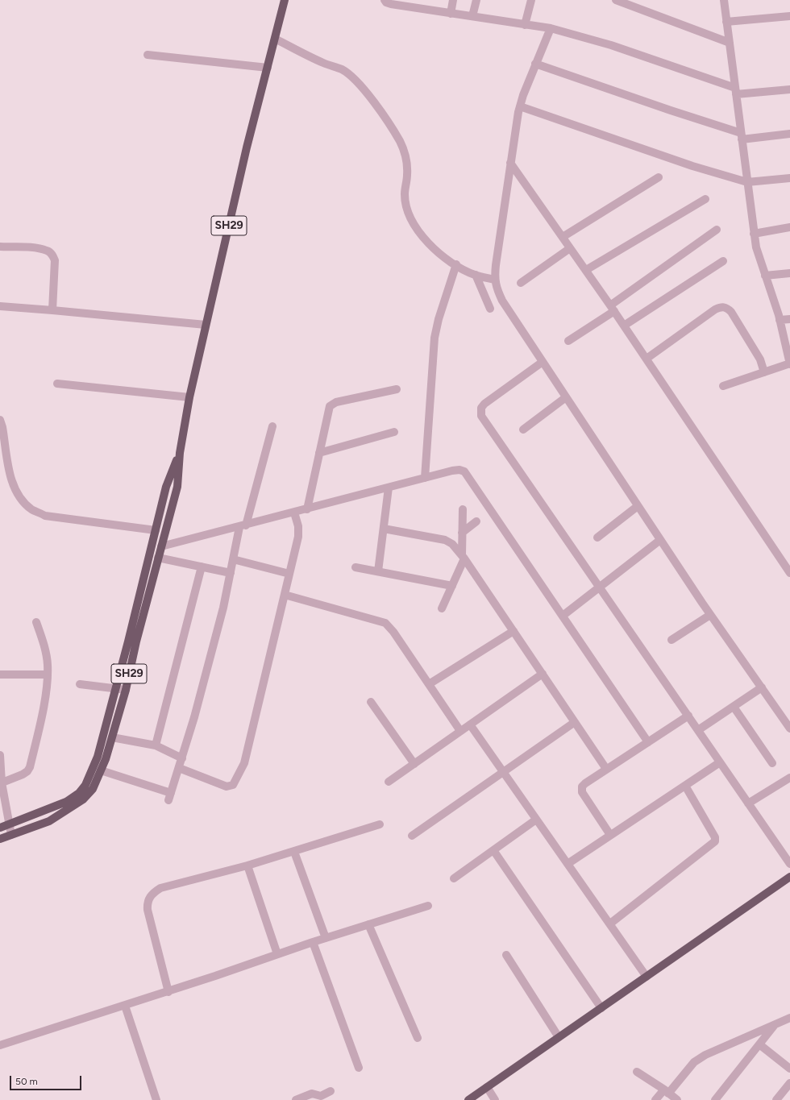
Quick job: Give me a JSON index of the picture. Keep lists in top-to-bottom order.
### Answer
{
  "streets": {
    "main road": ["SH29"]
  },
  "scale_bar": "50 m"
}
